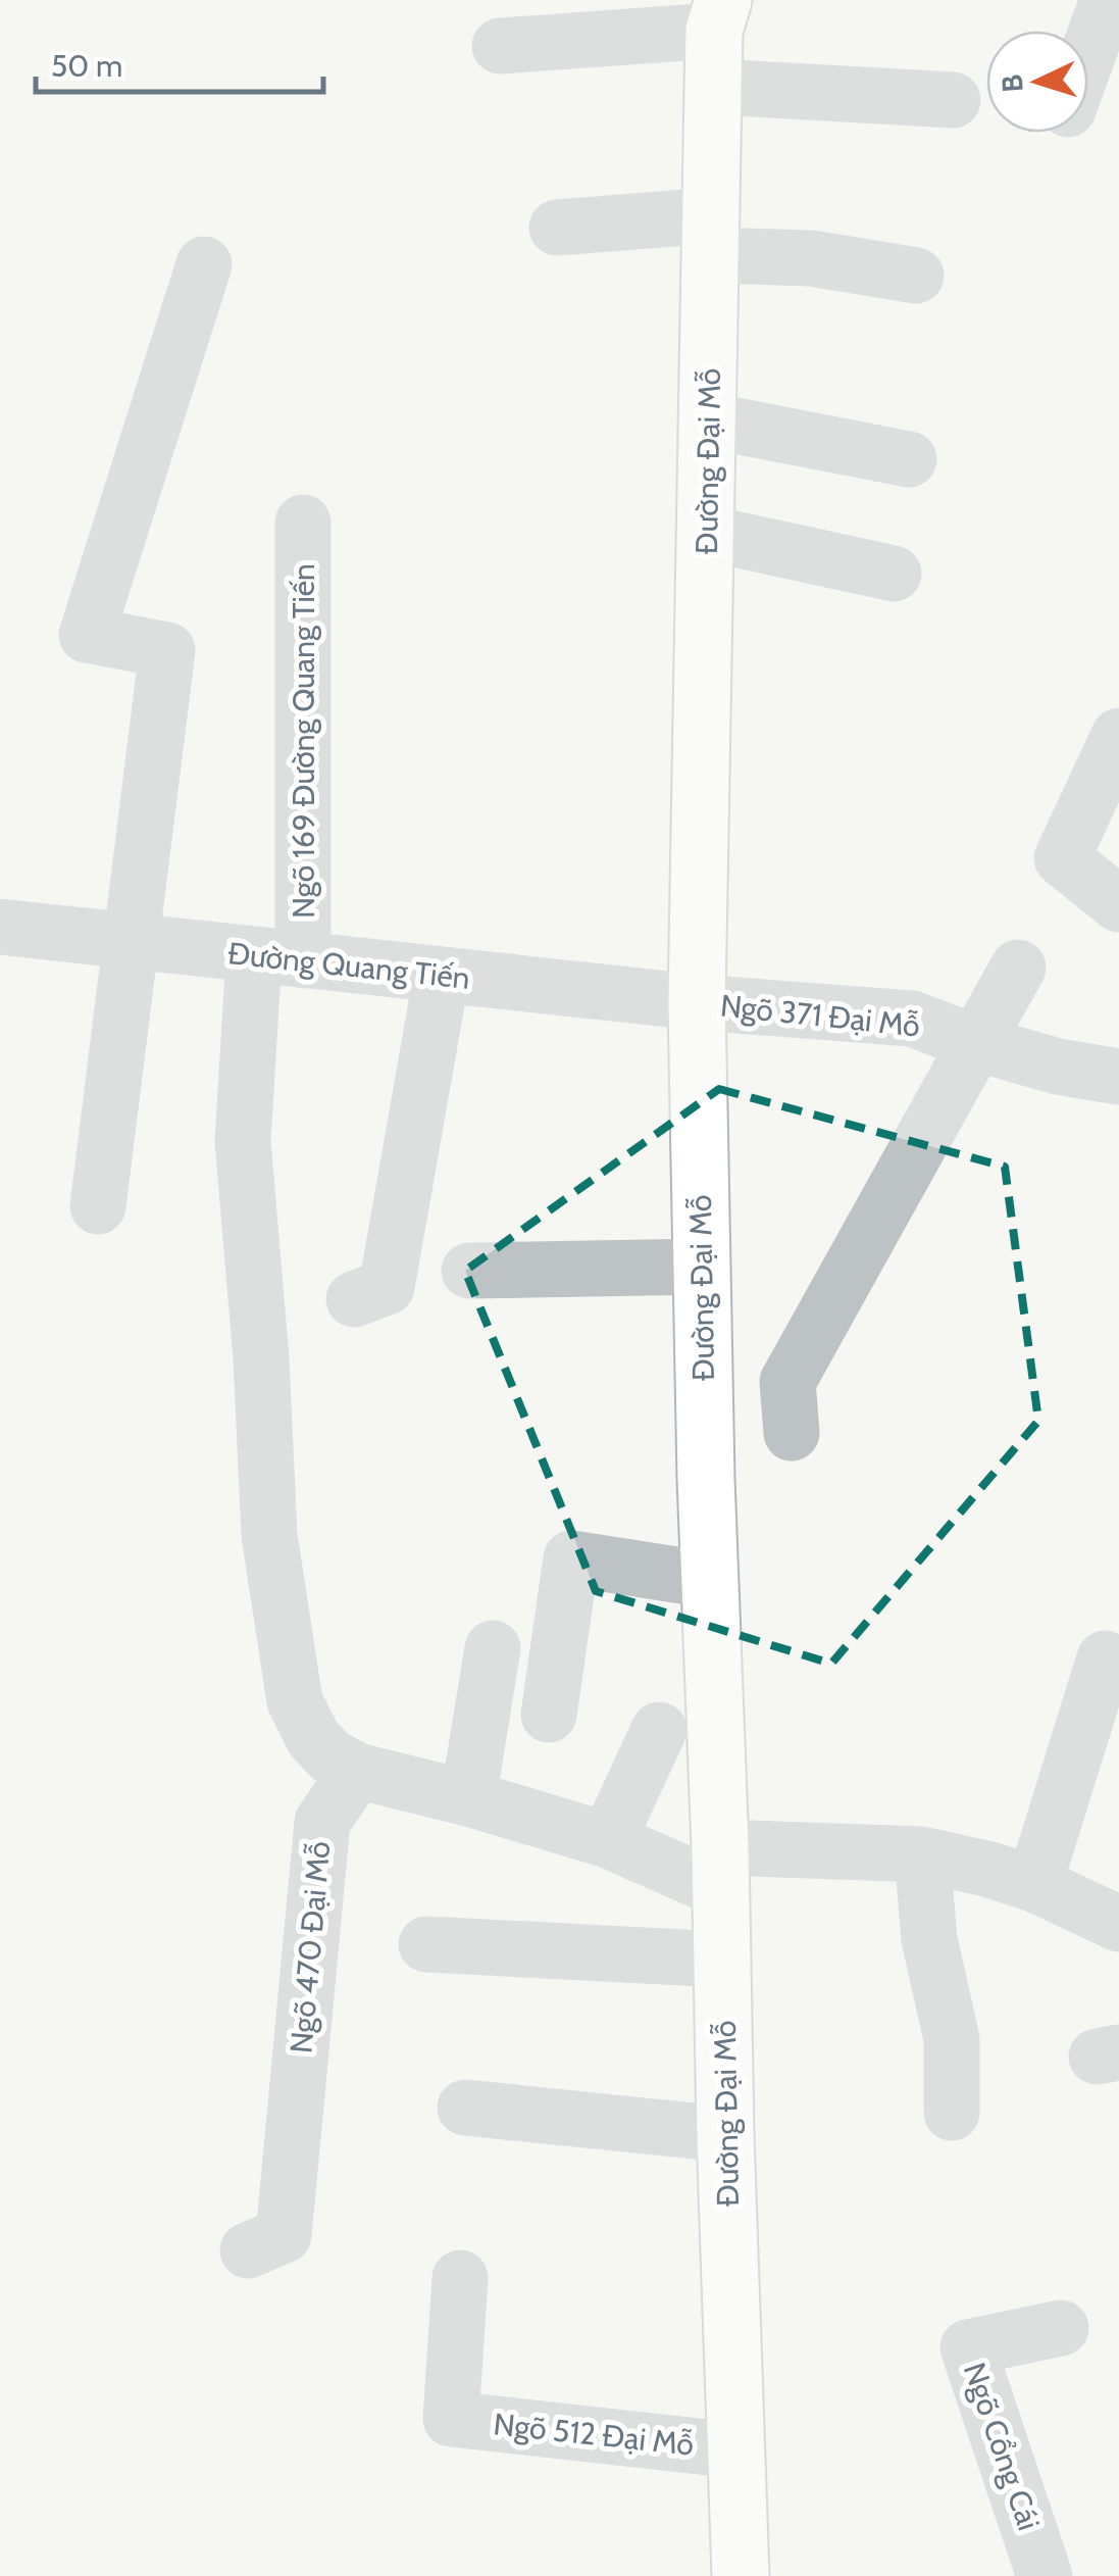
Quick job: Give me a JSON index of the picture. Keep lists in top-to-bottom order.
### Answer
{
  "streets": {
    "main road": ["Đường Đại Mỗ"],
    "street": [
      "Ngõ 169 Đường Quang Tiến",
      "Đường Quang Tiến",
      "Ngõ 371 Đại Mỗ",
      "Ngõ 470 Đại Mỗ",
      "Ngõ 512 Đại Mỗ",
      "Ngõ Cổng Cái"
    ]
  },
  "crossings": [
    ["Đường Đại Mỗ", "Đường Quang Tiến"],
    ["Đường Đại Mỗ", "Ngõ 371 Đại Mỗ"],
    ["Đường Đại Mỗ", "Ngõ 512 Đại Mỗ"],
    ["Ngõ 169 Đường Quang Tiến", "Đường Quang Tiến"],
    ["Ngõ 169 Đường Quang Tiến", "Ngõ 470 Đại Mỗ"],
    ["Đường Quang Tiến", "Ngõ 371 Đại Mỗ"]
  ],
  "scale_bar": "50 m",
  "north": "left"
}
